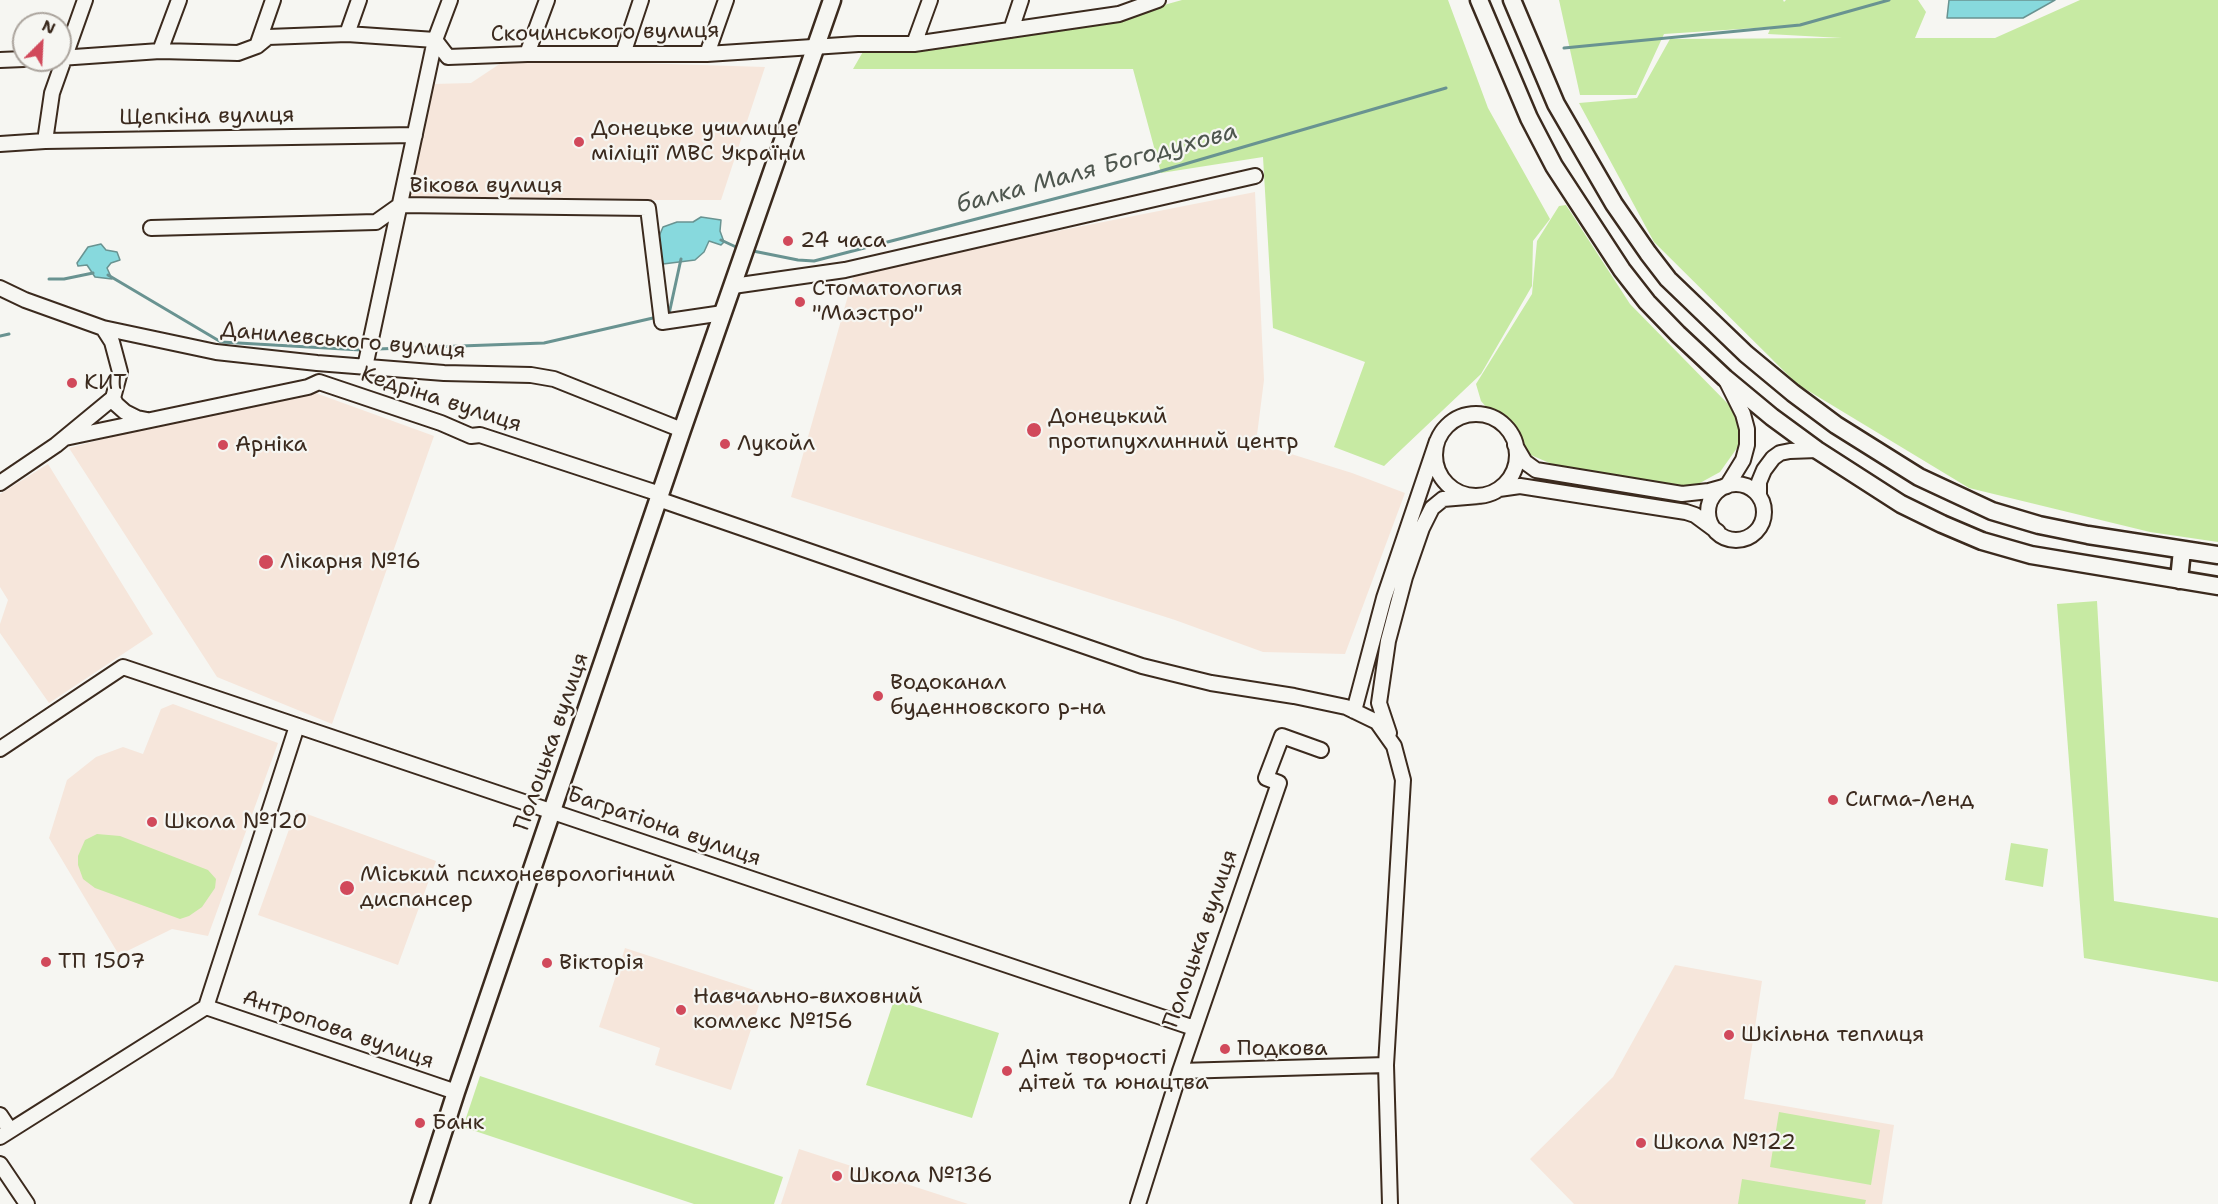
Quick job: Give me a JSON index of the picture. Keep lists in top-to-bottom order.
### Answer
{
  "streets": {
    "main road": ["Полоцька вулиця"],
    "street": [
      "Скочинського вулиця",
      "Щепкіна вулиця",
      "Вікова вулиця",
      "Данилевського вулиця",
      "Кедріна вулиця",
      "Багратіона вулиця",
      "Антропова вулиця"
    ]
  },
  "crossings": [
    ["Скочинського вулиця", "Полоцька вулиця"],
    ["Вікова вулиця", "Полоцька вулиця"],
    ["Данилевського вулиця", "Полоцька вулиця"],
    ["Кедріна вулиця", "Полоцька вулиця"],
    ["Полоцька вулиця", "Багратіона вулиця"],
    ["Полоцька вулиця", "Антропова вулиця"],
    ["Багратіона вулиця", "Антропова вулиця"]
  ],
  "water": ["балка Маля Богодухова"],
  "places": [
    "Донецьке училище міліції МВС України",
    "24 часа",
    "Стоматология \"Маэстро\"",
    "КИТ",
    "Донецький протипухлинний центр",
    "Лукойл",
    "Арніка",
    "Лікарня №16",
    "Водоканал буденновского р-на",
    "Сигма-Ленд",
    "Школа №120",
    "Міський психоневрологічний диспансер",
    "ТП 1507",
    "Вікторія",
    "Навчально-виховний комлекс №156",
    "Шкільна теплиця",
    "Подкова",
    "Дім творчості дітей та юнацтва",
    "Банк",
    "Школа №122",
    "Школа №136"
  ],
  "north": "top right"
}
